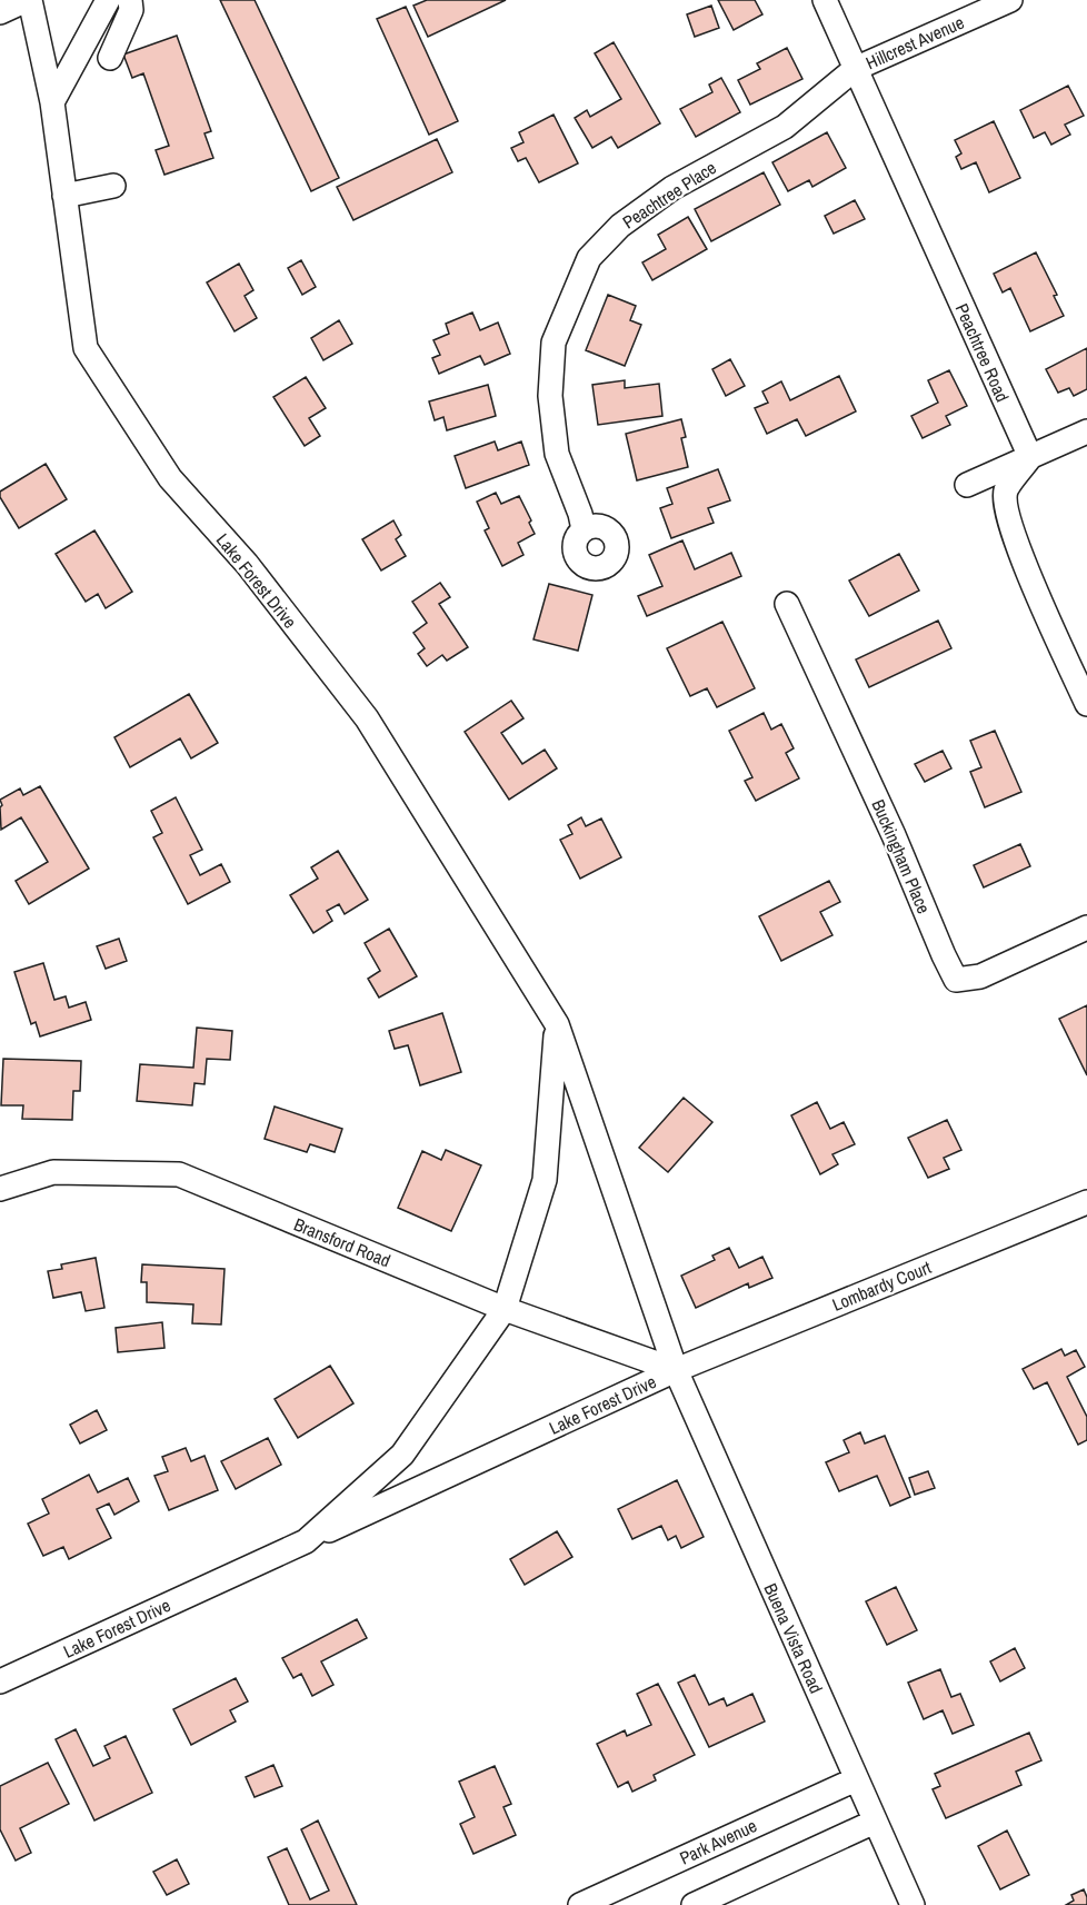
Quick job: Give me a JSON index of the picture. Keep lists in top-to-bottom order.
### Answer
{
  "streets": {
    "street": [
      "Hillcrest Avenue",
      "Peachtree Place",
      "Peachtree Road",
      "Lake Forest Drive",
      "Buckingham Place",
      "Bransford Road",
      "Lombardy Court",
      "Buena Vista Road",
      "Park Avenue"
    ]
  },
  "crossings": [
    ["Hillcrest Avenue", "Peachtree Place"],
    ["Hillcrest Avenue", "Peachtree Road"],
    ["Peachtree Place", "Peachtree Road"],
    ["Lake Forest Drive", "Bransford Road"],
    ["Lake Forest Drive", "Lombardy Court"],
    ["Lake Forest Drive", "Buena Vista Road"],
    ["Bransford Road", "Lombardy Court"],
    ["Bransford Road", "Buena Vista Road"],
    ["Lombardy Court", "Buena Vista Road"],
    ["Buena Vista Road", "Park Avenue"]
  ]
}
